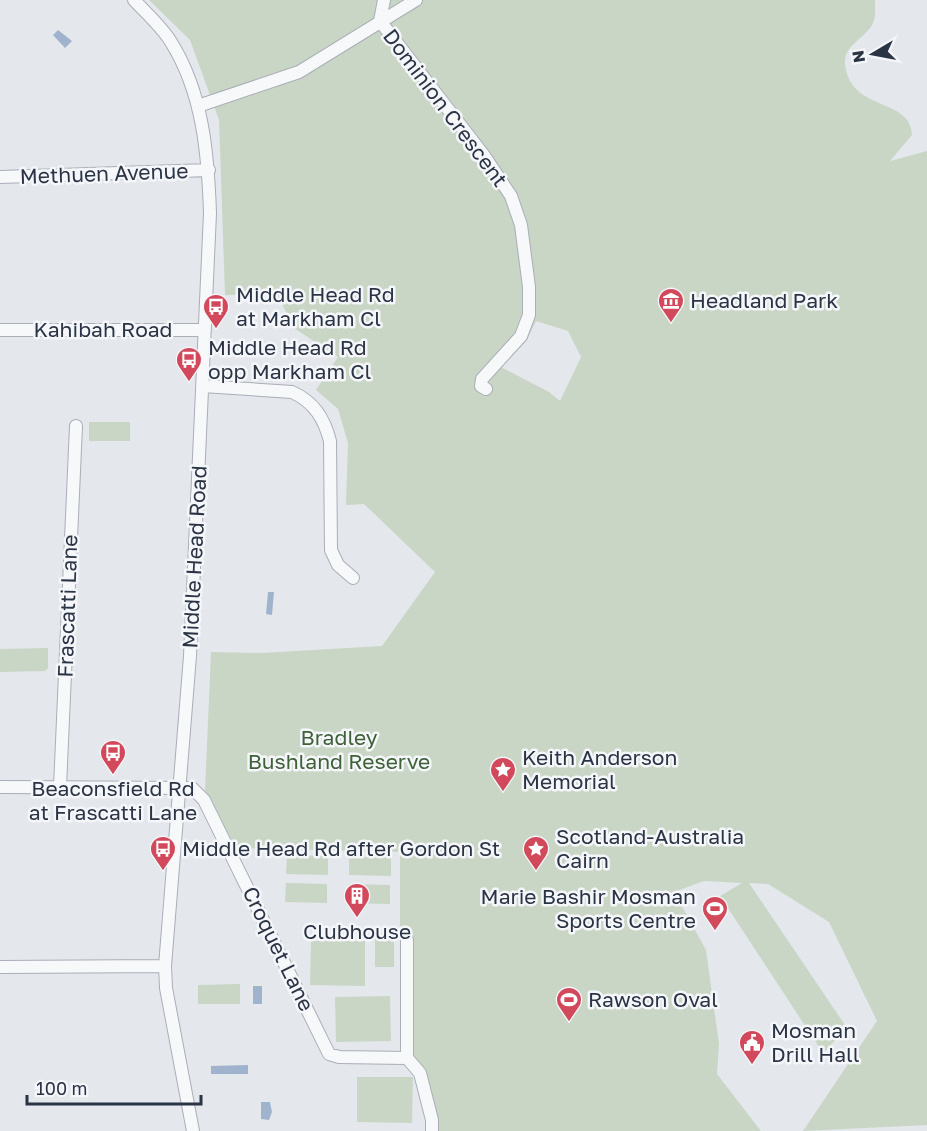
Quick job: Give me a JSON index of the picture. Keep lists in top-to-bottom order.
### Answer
{
  "streets": {
    "street": [
      "Dominion Crescent",
      "Methuen Avenue",
      "Kahibah Road",
      "Middle Head Road",
      "Frascatti Lane",
      "Croquet Lane"
    ]
  },
  "crossings": [
    ["Methuen Avenue", "Middle Head Road"],
    ["Kahibah Road", "Middle Head Road"],
    ["Middle Head Road", "Croquet Lane"]
  ],
  "parks": ["Bradley Bushland Reserve"],
  "places": {
    "museum": ["Headland Park"],
    "bus stop": [
      "Middle Head Rd at Markham Cl",
      "Middle Head Rd opp Markham Cl",
      "Beaconsfield Rd at Frascatti Lane",
      "Middle Head Rd after Gordon St"
    ],
    "place": ["Keith Anderson Memorial", "Scotland-Australia Cairn"],
    "building": ["Clubhouse"],
    "sports": ["Marie Bashir Mosman Sports Centre", "Rawson Oval"],
    "public building": ["Mosman Drill Hall"]
  },
  "scale_bar": "100 m",
  "north": "left"
}
